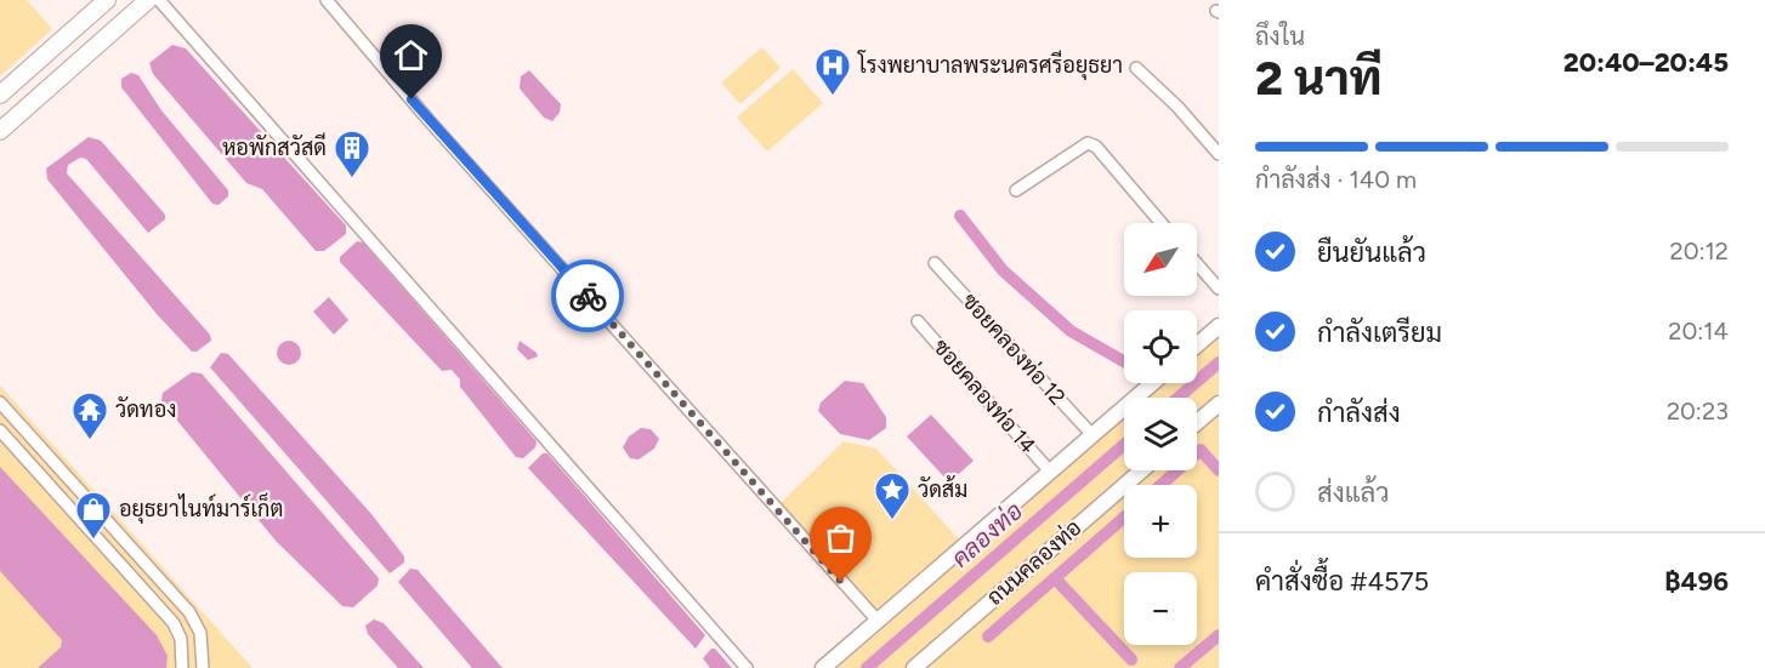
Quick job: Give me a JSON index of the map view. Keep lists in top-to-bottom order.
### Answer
{
  "streets": {
    "street": ["ซอยคลองท่อ 12", "ซอยคลองท่อ 14", "ถนนคลองท่อ"]
  },
  "water": ["คลองท่อ"],
  "places": {
    "hospital": ["โรงพยาบาลพระนครศรีอยุธยา"],
    "building": ["หอพักสวัสดี"],
    "temple": ["วัดทอง"],
    "place": ["วัดส้ม"],
    "shop": ["อยุธยาไนท์มาร์เก็ต"]
  },
  "north": "bottom left",
  "page": {
    "heading": ["2 นาที", "ถึงใน", "20:40–20:45"],
    "panel": ["คำสั่งซื้อ #4575", "฿496"],
    "bar": "กำลังส่ง · 140 m",
    "list": [
      ["ยืนยันแล้ว", "20:12"],
      ["กำลังเตรียม", "20:14"],
      ["กำลังส่ง", "20:23"],
      "ส่งแล้ว"
    ],
    "map_buttons": ["+", "−"]
  }
}
